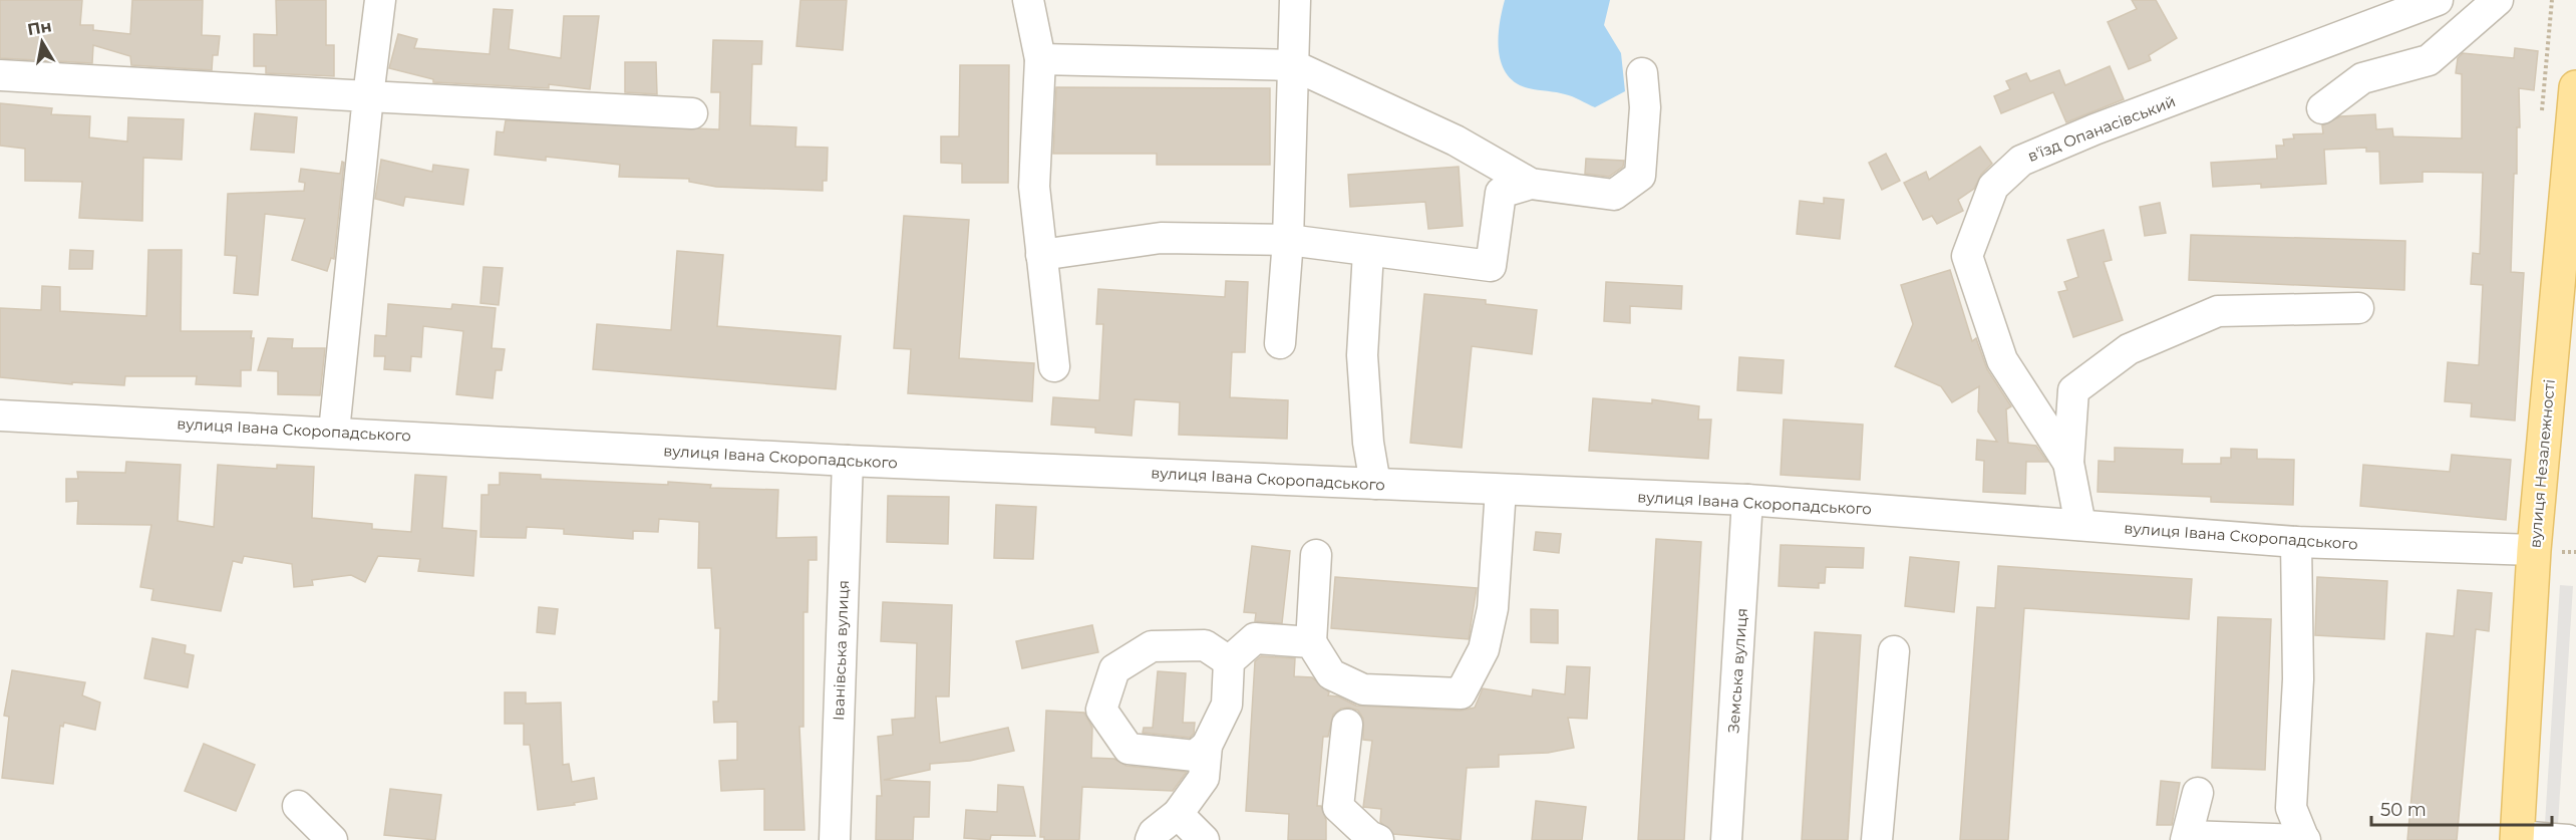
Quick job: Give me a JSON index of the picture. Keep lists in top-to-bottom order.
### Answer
{
  "streets": {
    "main road": ["вулиця Незалежності"],
    "street": [
      "в'їзд Опанасівський",
      "вулиця Івана Скоропадського",
      "Іванівська вулиця",
      "Земська вулиця"
    ]
  },
  "crossings": [
    ["вулиця Івана Скоропадського", "вулиця Незалежності"],
    ["вулиця Івана Скоропадського", "Іванівська вулиця"],
    ["вулиця Івана Скоропадського", "Земська вулиця"]
  ],
  "scale_bar": "50 m",
  "north": "top"
}
